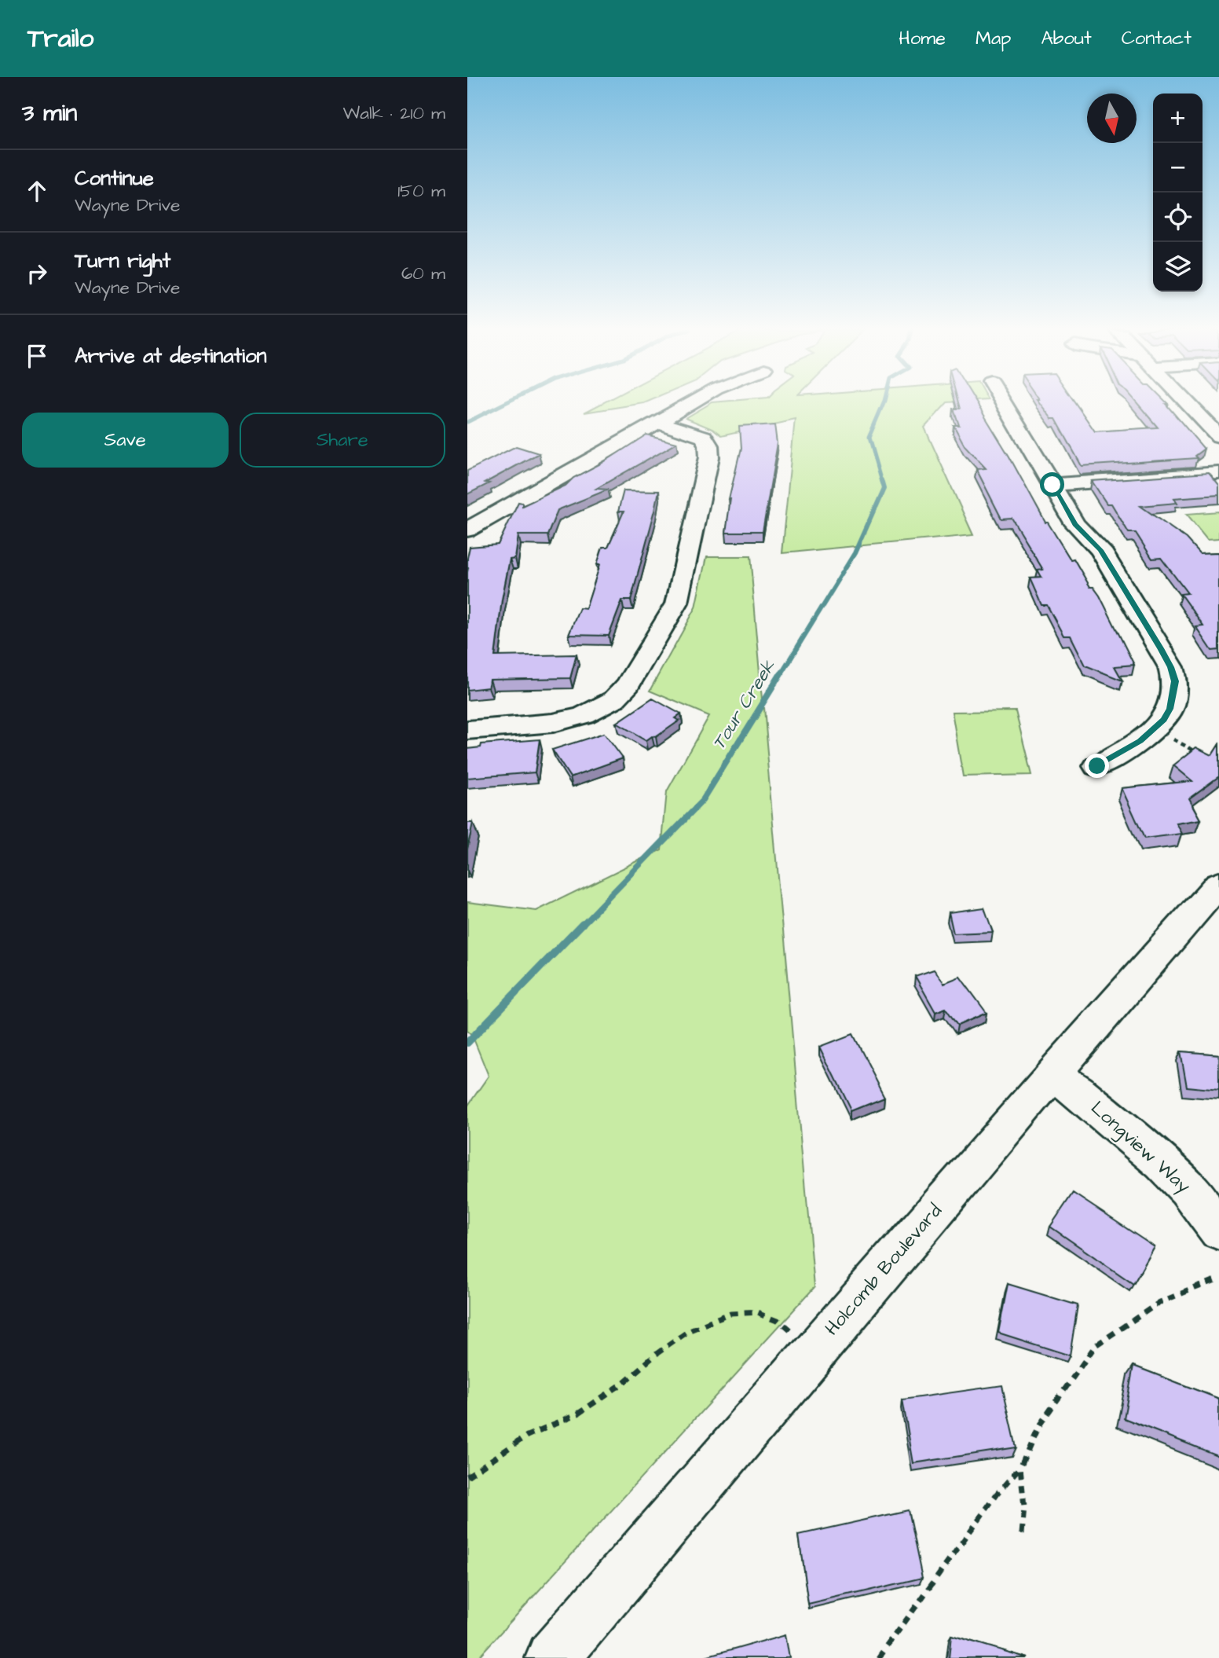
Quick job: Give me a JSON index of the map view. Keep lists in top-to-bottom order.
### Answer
{
  "streets": {
    "street": ["Longview Way", "Holcomb Boulevard"]
  },
  "crossings": [
    ["Longview Way", "Holcomb Boulevard"]
  ],
  "water": ["Tour Creek"],
  "north": "bottom",
  "page": {
    "header": "Trailo",
    "nav": [
      "Home",
      "Map",
      "About",
      "Contact"
    ],
    "heading": ["3 min", "Walk · 210 m"],
    "map_buttons": ["+", "−"],
    "list": [
      ["Continue", "Wayne Drive", "150 m"],
      ["Turn right", "Wayne Drive", "60 m"],
      "Arrive at destination"
    ],
    "buttons": ["Save", "Share"]
  }
}
